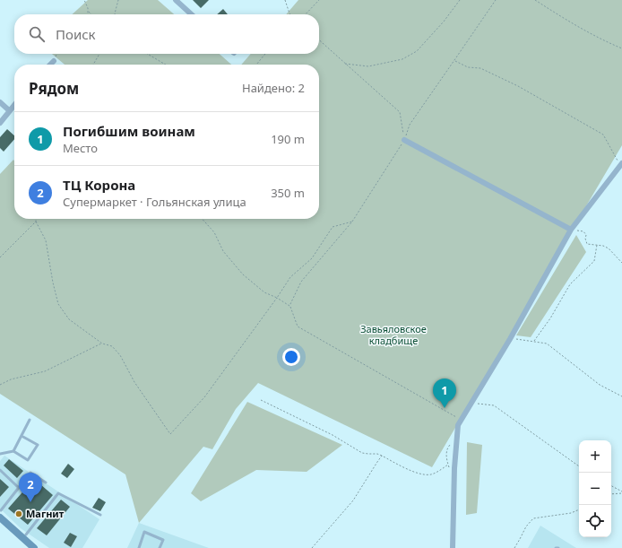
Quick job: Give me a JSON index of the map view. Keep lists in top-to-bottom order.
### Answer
{
  "parks": ["Завьяловское кладбище"],
  "places": ["Магнит"],
  "page": {
    "search": "Поиск",
    "heading": ["Рядом", "Найдено: 2"],
    "list": [
      {
        "mark": "1",
        "name": "Погибшим воинам",
        "note": "Место",
        "value": "190 m"
      },
      {
        "mark": "2",
        "name": "ТЦ Корона",
        "note": "Супермаркет · Гольянская улица",
        "value": "350 m"
      }
    ],
    "pins": ["1", "2"],
    "map_buttons": ["+", "−"]
  }
}
